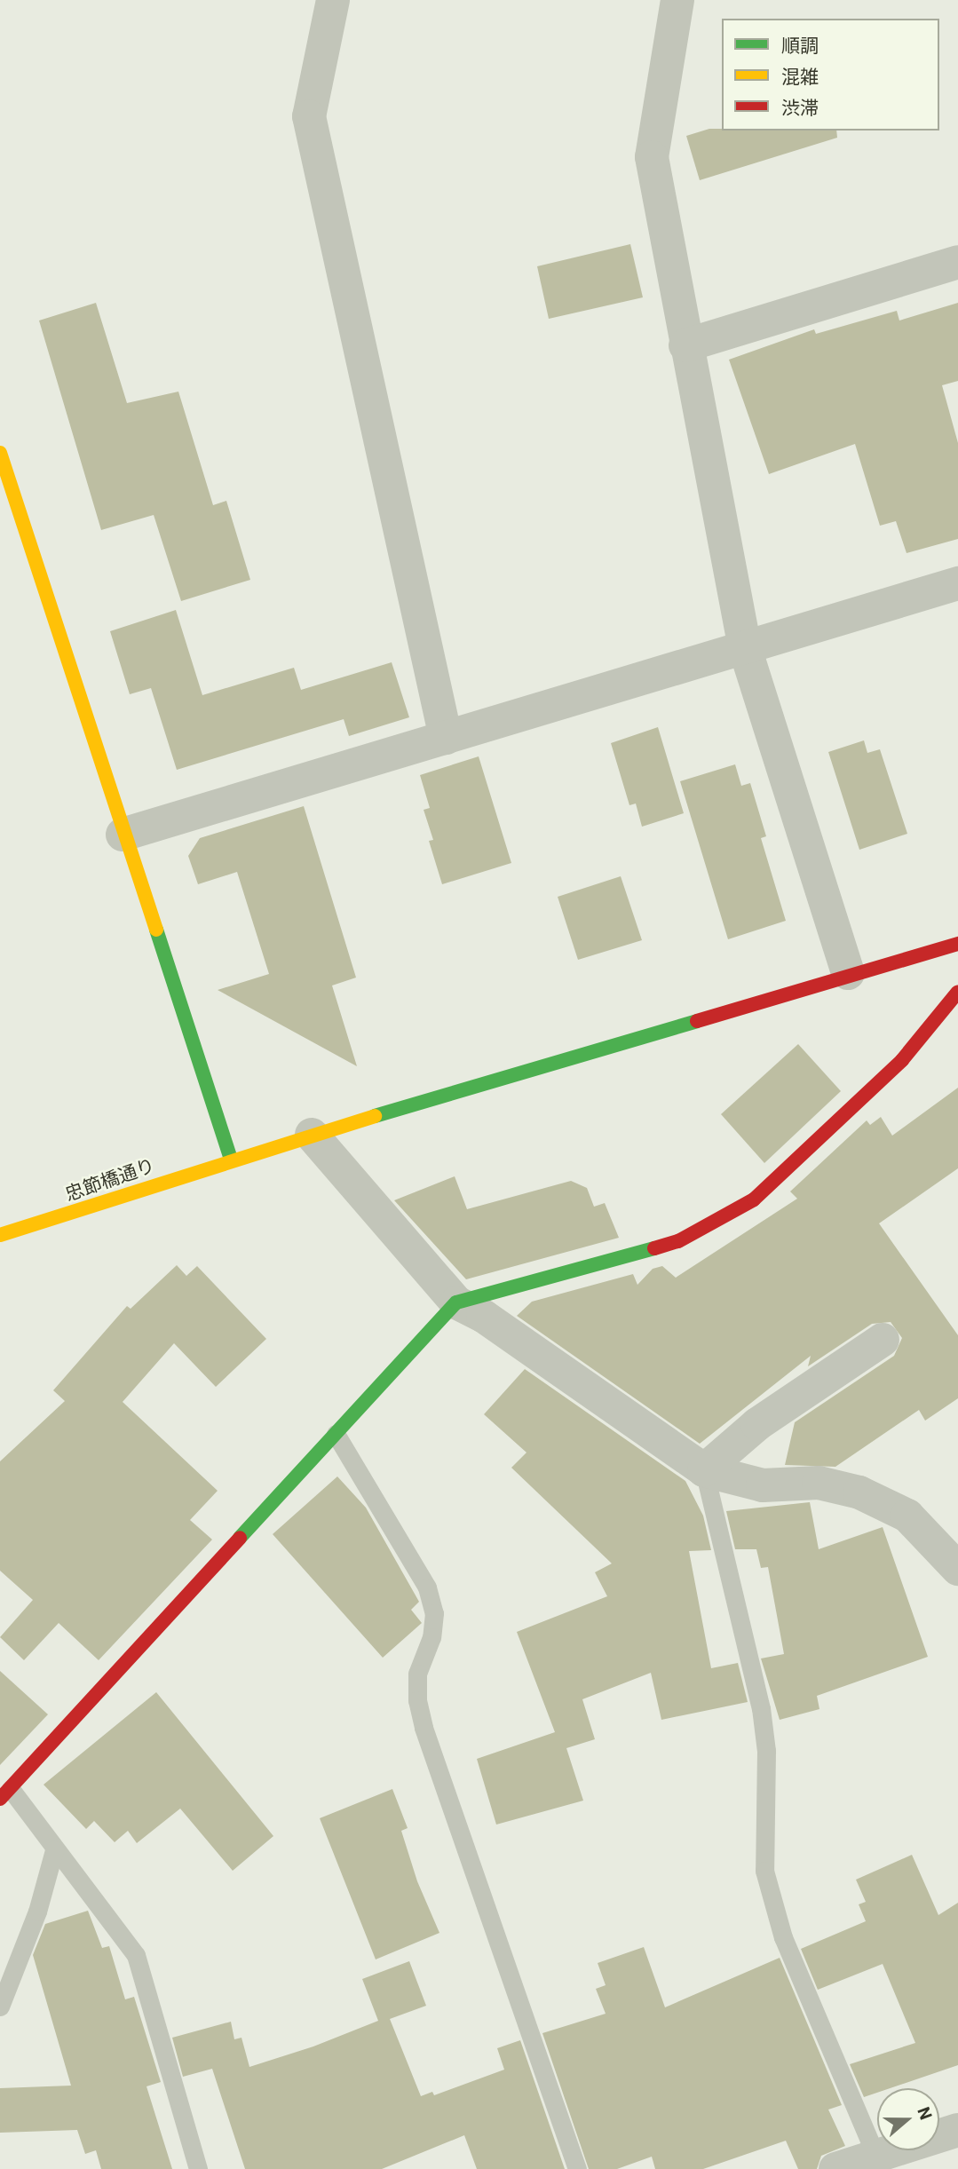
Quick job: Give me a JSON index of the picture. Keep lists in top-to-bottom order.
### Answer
{
  "streets": {
    "street": ["忠節橋通り"]
  },
  "legend": ["順調", "混雑", "渋滞"],
  "north": "right"
}
